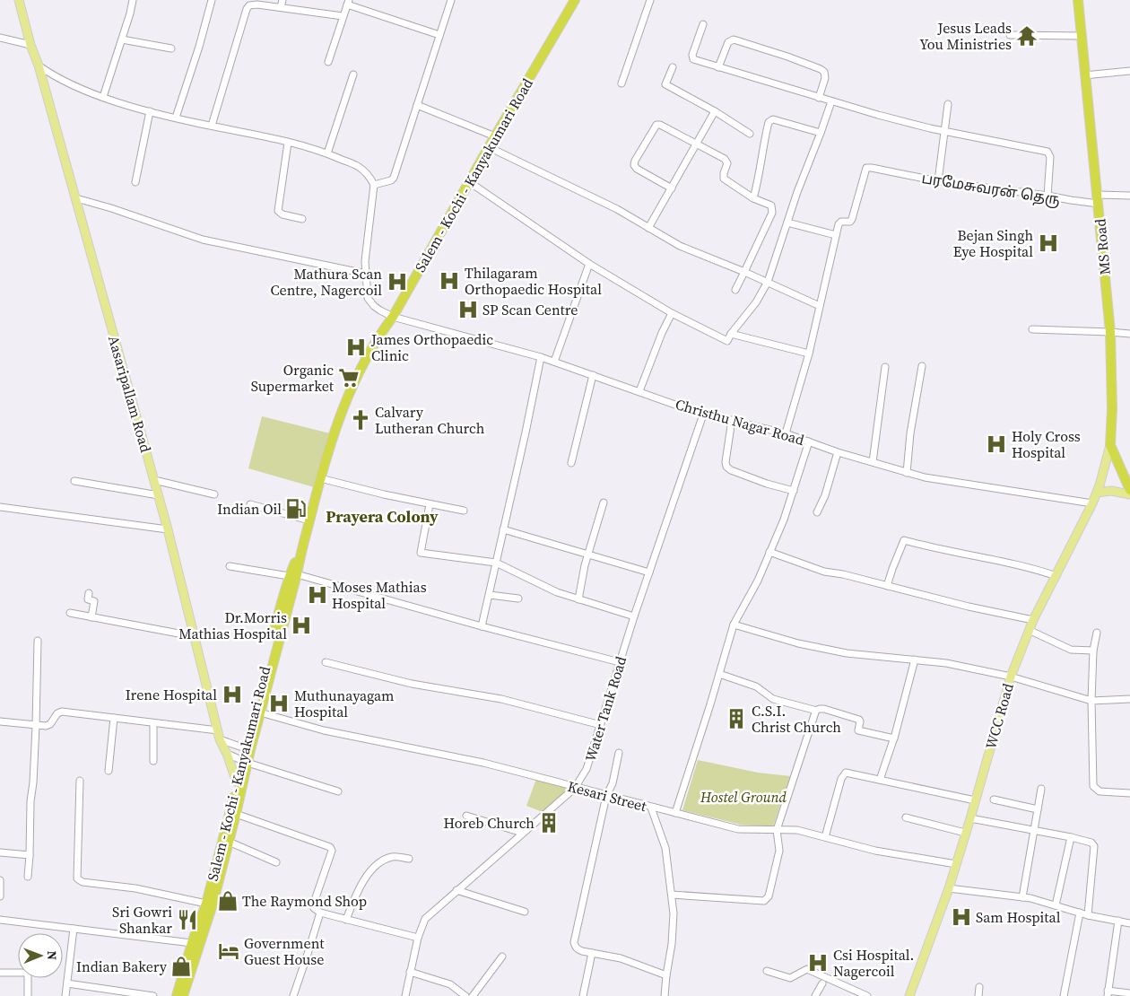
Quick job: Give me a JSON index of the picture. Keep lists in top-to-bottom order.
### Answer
{
  "streets": {
    "highway": ["Salem - Kochi - Kanyakumari Road", "MS Road"],
    "main road": ["Aasaripallam Road", "WCC Road"],
    "street": [
      "பரமேசுவரன் தெரு",
      "Christhu Nagar Road",
      "Water Tank Road",
      "Kesari Street"
    ]
  },
  "crossings": [
    ["Salem - Kochi - Kanyakumari Road", "Aasaripallam Road"],
    ["Salem - Kochi - Kanyakumari Road", "Christhu Nagar Road"],
    ["Salem - Kochi - Kanyakumari Road", "Kesari Street"],
    ["பரமேசுவரன் தெரு", "MS Road"],
    ["MS Road", "WCC Road"],
    ["Christhu Nagar Road", "Water Tank Road"],
    ["Christhu Nagar Road", "WCC Road"],
    ["Water Tank Road", "Kesari Street"],
    ["WCC Road", "Kesari Street"]
  ],
  "districts": ["Prayera Colony"],
  "parks": ["Hostel Ground"],
  "places": {
    "temple": ["Jesus Leads You Ministries"],
    "hospital": [
      "Bejan Singh Eye Hospital",
      "Thilagaram Orthopaedic Hospital",
      "Mathura Scan Centre, Nagercoil",
      "SP Scan Centre",
      "James Orthopaedic Clinic",
      "Holy Cross Hospital",
      "Moses Mathias Hospital",
      "Dr.Morris Mathias Hospital",
      "Irene Hospital",
      "Muthunayagam Hospital",
      "Sam Hospital",
      "Csi Hospital. Nagercoil"
    ],
    "supermarket": ["Organic Supermarket"],
    "church": ["Calvary Lutheran Church"],
    "fuel station": ["Indian Oil"],
    "building": ["C.S.I. Christ Church", "Horeb Church"],
    "shop": ["The Raymond Shop", "Indian Bakery"],
    "restaurant": ["Sri Gowri Shankar"],
    "hotel": ["Government Guest House"]
  },
  "north": "right"
}
